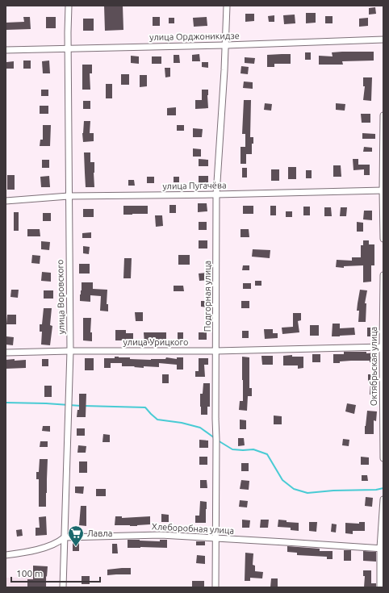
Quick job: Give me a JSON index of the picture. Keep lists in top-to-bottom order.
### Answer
{
  "streets": {
    "street": [
      "улица Орджоникидзе",
      "улица Пугачёва",
      "Подгорная улица",
      "улица Воровского",
      "улица Урицкого",
      "Октябрьская улица",
      "Хлеборобная улица"
    ]
  },
  "crossings": [
    ["улица Орджоникидзе", "Подгорная улица"],
    ["улица Орджоникидзе", "улица Воровского"],
    ["улица Пугачёва", "Подгорная улица"],
    ["улица Пугачёва", "улица Воровского"],
    ["Подгорная улица", "улица Урицкого"],
    ["Подгорная улица", "Хлеборобная улица"],
    ["улица Воровского", "улица Урицкого"],
    ["улица Воровского", "Хлеборобная улица"],
    ["улица Урицкого", "Октябрьская улица"]
  ],
  "places": {
    "supermarket": ["Лавла"]
  },
  "scale_bar": "100 m"
}
